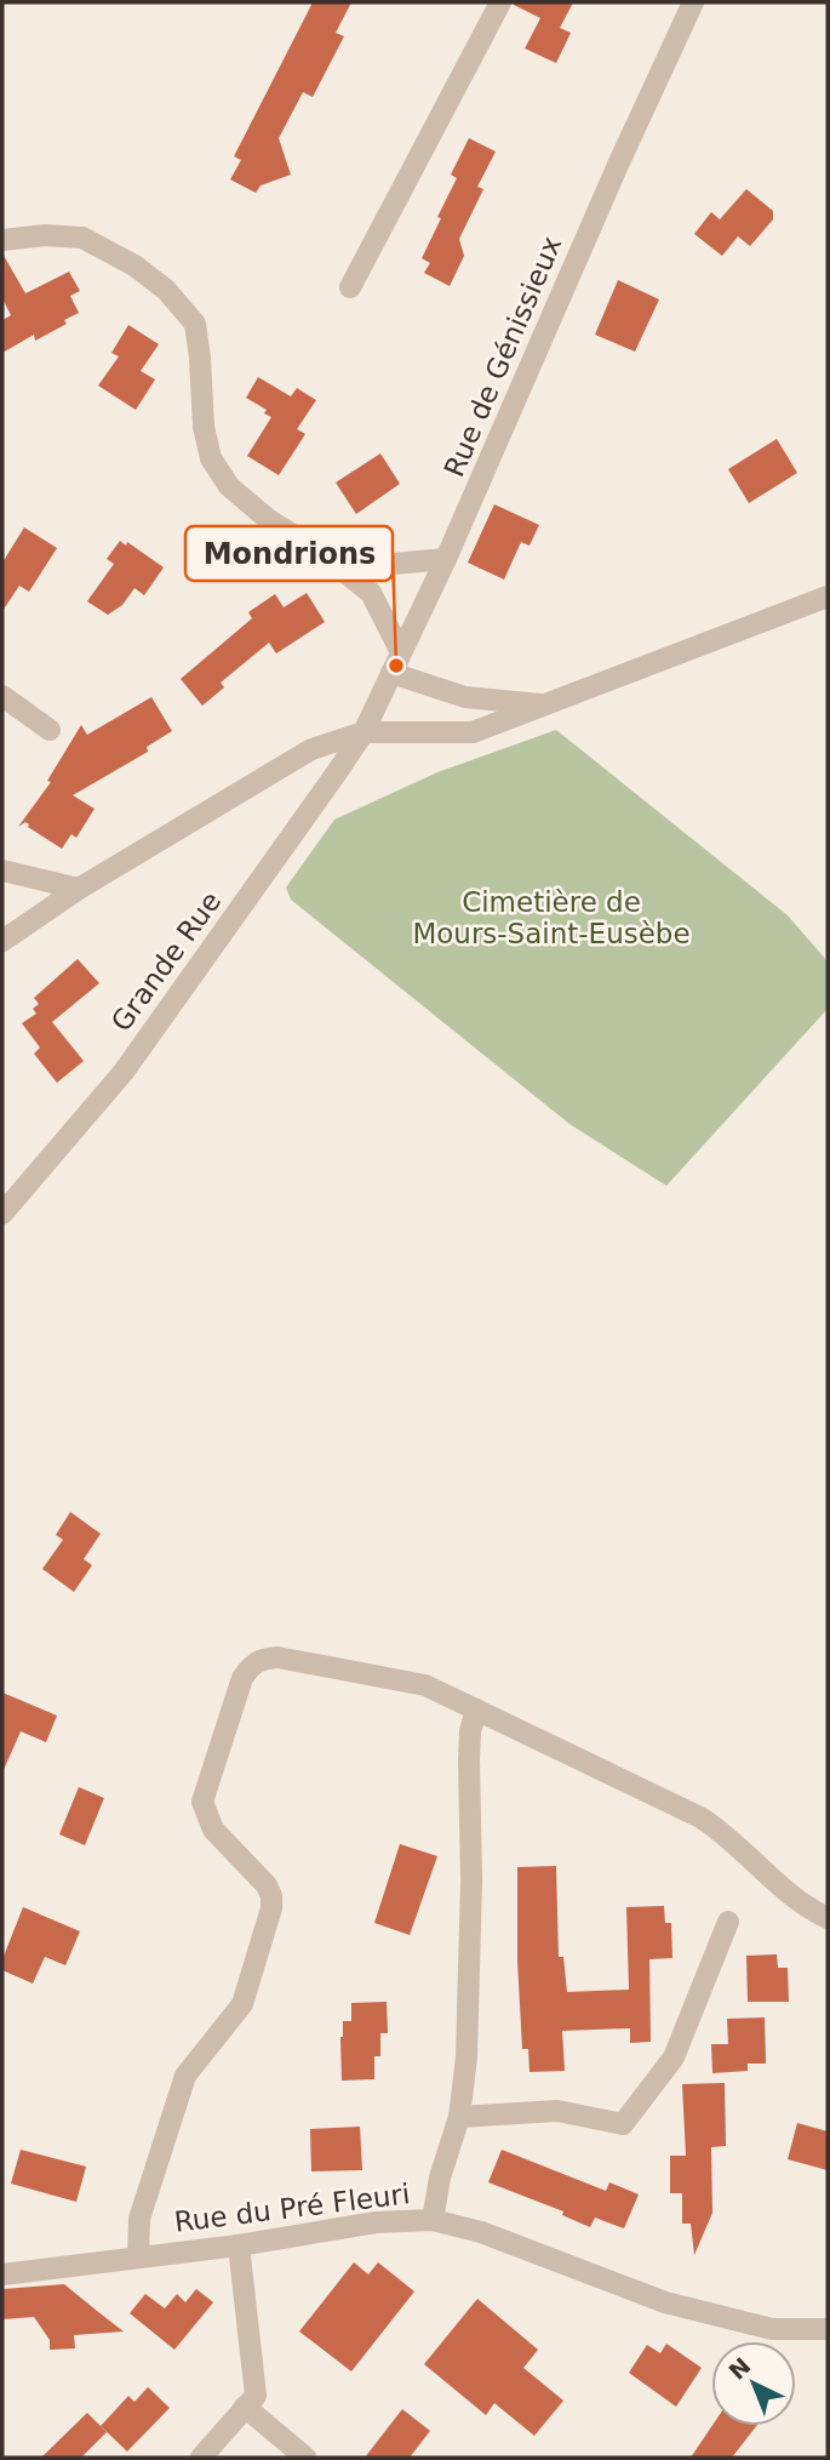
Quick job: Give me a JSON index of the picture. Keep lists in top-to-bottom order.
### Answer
{
  "streets": {
    "street": ["Rue de Génissieux", "Grande Rue", "Rue du Pré Fleuri"]
  },
  "crossings": [
    ["Rue de Génissieux", "Grande Rue"]
  ],
  "parks": ["Cimetière de Mours-Saint-Eusèbe"],
  "places": ["Mondrions"],
  "north": "top left"
}
